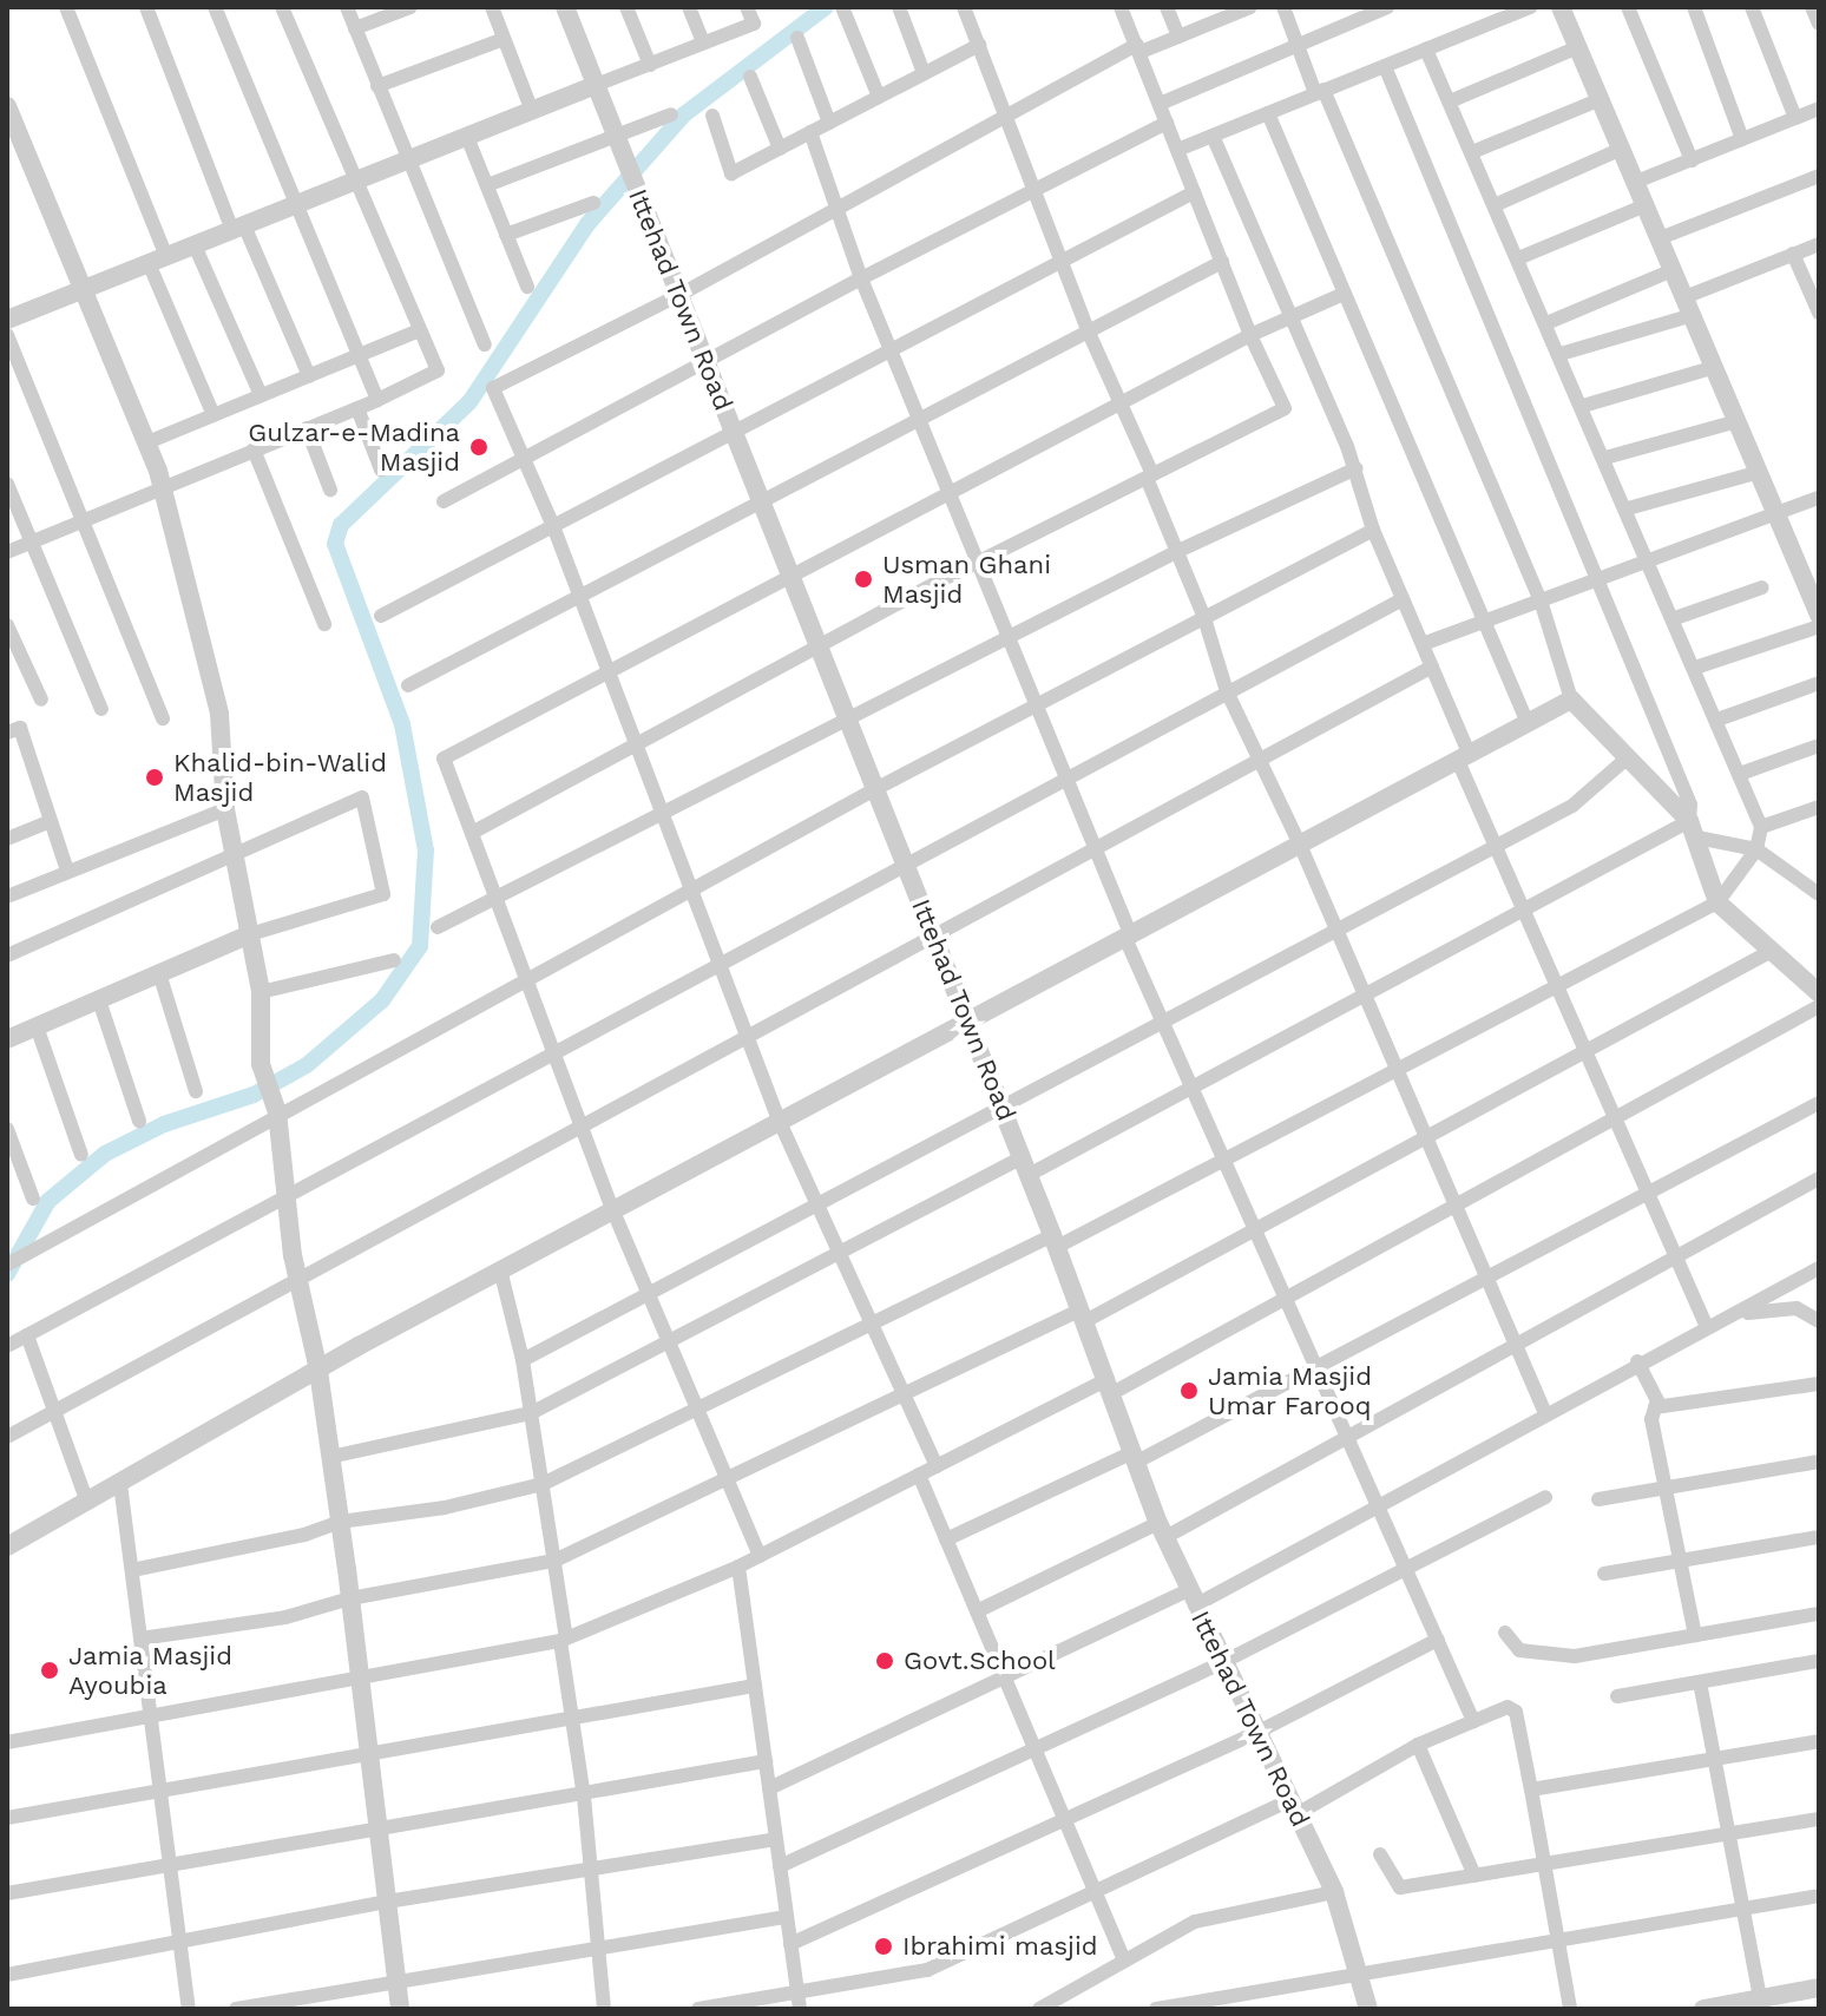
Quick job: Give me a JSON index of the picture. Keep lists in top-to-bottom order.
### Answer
{
  "streets": {
    "street": ["Ittehad Town Road"]
  },
  "places": [
    "Gulzar-e-Madina Masjid",
    "Usman Ghani Masjid",
    "Khalid-bin-Walid Masjid",
    "Jamia Masjid Umar Farooq",
    "Govt.School",
    "Jamia Masjid Ayoubia",
    "Ibrahimi masjid"
  ]
}
